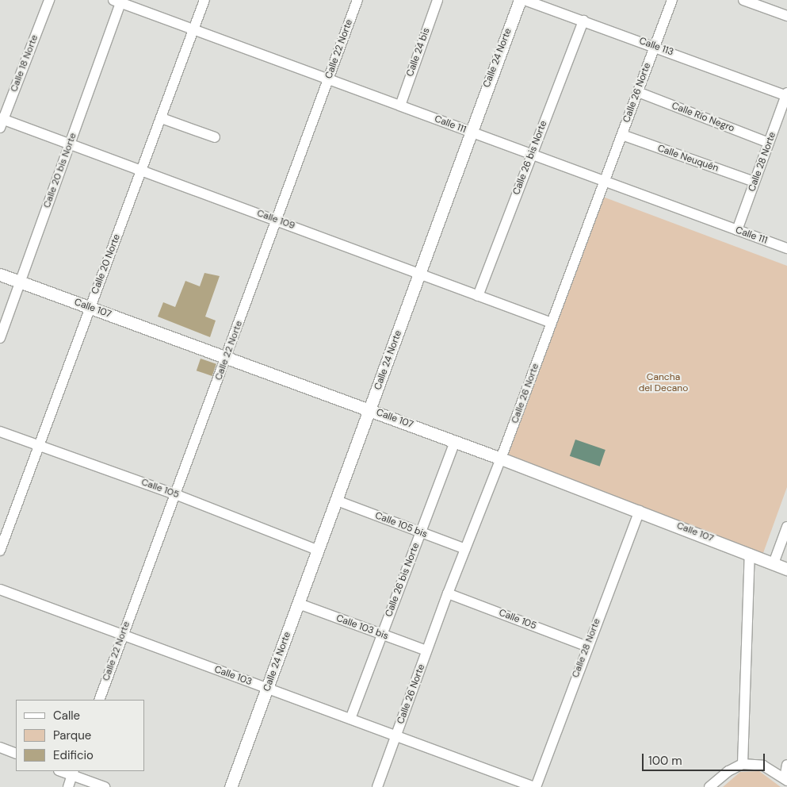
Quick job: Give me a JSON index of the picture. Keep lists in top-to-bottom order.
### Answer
{
  "streets": {
    "street": [
      "Calle 113",
      "Calle 22 Norte",
      "Calle 24 bis",
      "Calle 24 Norte",
      "Calle 18 Norte",
      "Calle 26 Norte",
      "Calle Río Negro",
      "Calle 111",
      "Calle 26 bis Norte",
      "Calle Neuquén",
      "Calle 28 Norte",
      "Calle 20 bis Norte",
      "Calle 109",
      "Calle 20 Norte",
      "Calle 107",
      "Calle 105",
      "Calle 105 bis",
      "Calle 103 bis",
      "Calle 103"
    ]
  },
  "crossings": [
    ["Calle 113", "Calle 26 Norte"],
    ["Calle 113", "Calle 26 bis Norte"],
    ["Calle 113", "Calle 28 Norte"],
    ["Calle 22 Norte", "Calle 111"],
    ["Calle 22 Norte", "Calle 109"],
    ["Calle 22 Norte", "Calle 107"],
    ["Calle 22 Norte", "Calle 105"],
    ["Calle 22 Norte", "Calle 103"],
    ["Calle 24 bis", "Calle 111"],
    ["Calle 24 Norte", "Calle 111"],
    ["Calle 24 Norte", "Calle 109"],
    ["Calle 24 Norte", "Calle 107"],
    ["Calle 24 Norte", "Calle 105"],
    ["Calle 24 Norte", "Calle 105 bis"],
    ["Calle 24 Norte", "Calle 103 bis"],
    ["Calle 24 Norte", "Calle 103"],
    ["Calle 18 Norte", "Calle 109"],
    ["Calle 26 Norte", "Calle Río Negro"],
    ["Calle 26 Norte", "Calle 111"],
    ["Calle 26 Norte", "Calle Neuquén"],
    ["Calle 26 Norte", "Calle 109"],
    ["Calle 26 Norte", "Calle 107"],
    ["Calle 26 Norte", "Calle 105"],
    ["Calle 26 Norte", "Calle 105 bis"],
    ["Calle 26 Norte", "Calle 103 bis"],
    ["Calle 26 Norte", "Calle 103"],
    ["Calle Río Negro", "Calle 28 Norte"],
    ["Calle 111", "Calle 26 bis Norte"],
    ["Calle 111", "Calle 28 Norte"],
    ["Calle 111", "Calle 20 bis Norte"],
    ["Calle 111", "Calle 20 Norte"],
    ["Calle 26 bis Norte", "Calle 109"],
    ["Calle 26 bis Norte", "Calle 107"],
    ["Calle 26 bis Norte", "Calle 105 bis"],
    ["Calle 26 bis Norte", "Calle 103 bis"],
    ["Calle 26 bis Norte", "Calle 103"],
    ["Calle Neuquén", "Calle 28 Norte"],
    ["Calle 28 Norte", "Calle 107"],
    ["Calle 28 Norte", "Calle 105"],
    ["Calle 28 Norte", "Calle 103"],
    ["Calle 20 bis Norte", "Calle 109"],
    ["Calle 20 bis Norte", "Calle 107"],
    ["Calle 109", "Calle 20 Norte"],
    ["Calle 20 Norte", "Calle 107"],
    ["Calle 20 Norte", "Calle 105"]
  ],
  "parks": ["Cancha del Decano"],
  "legend": ["Calle", "Parque", "Edificio"],
  "scale_bar": "100 m"
}
